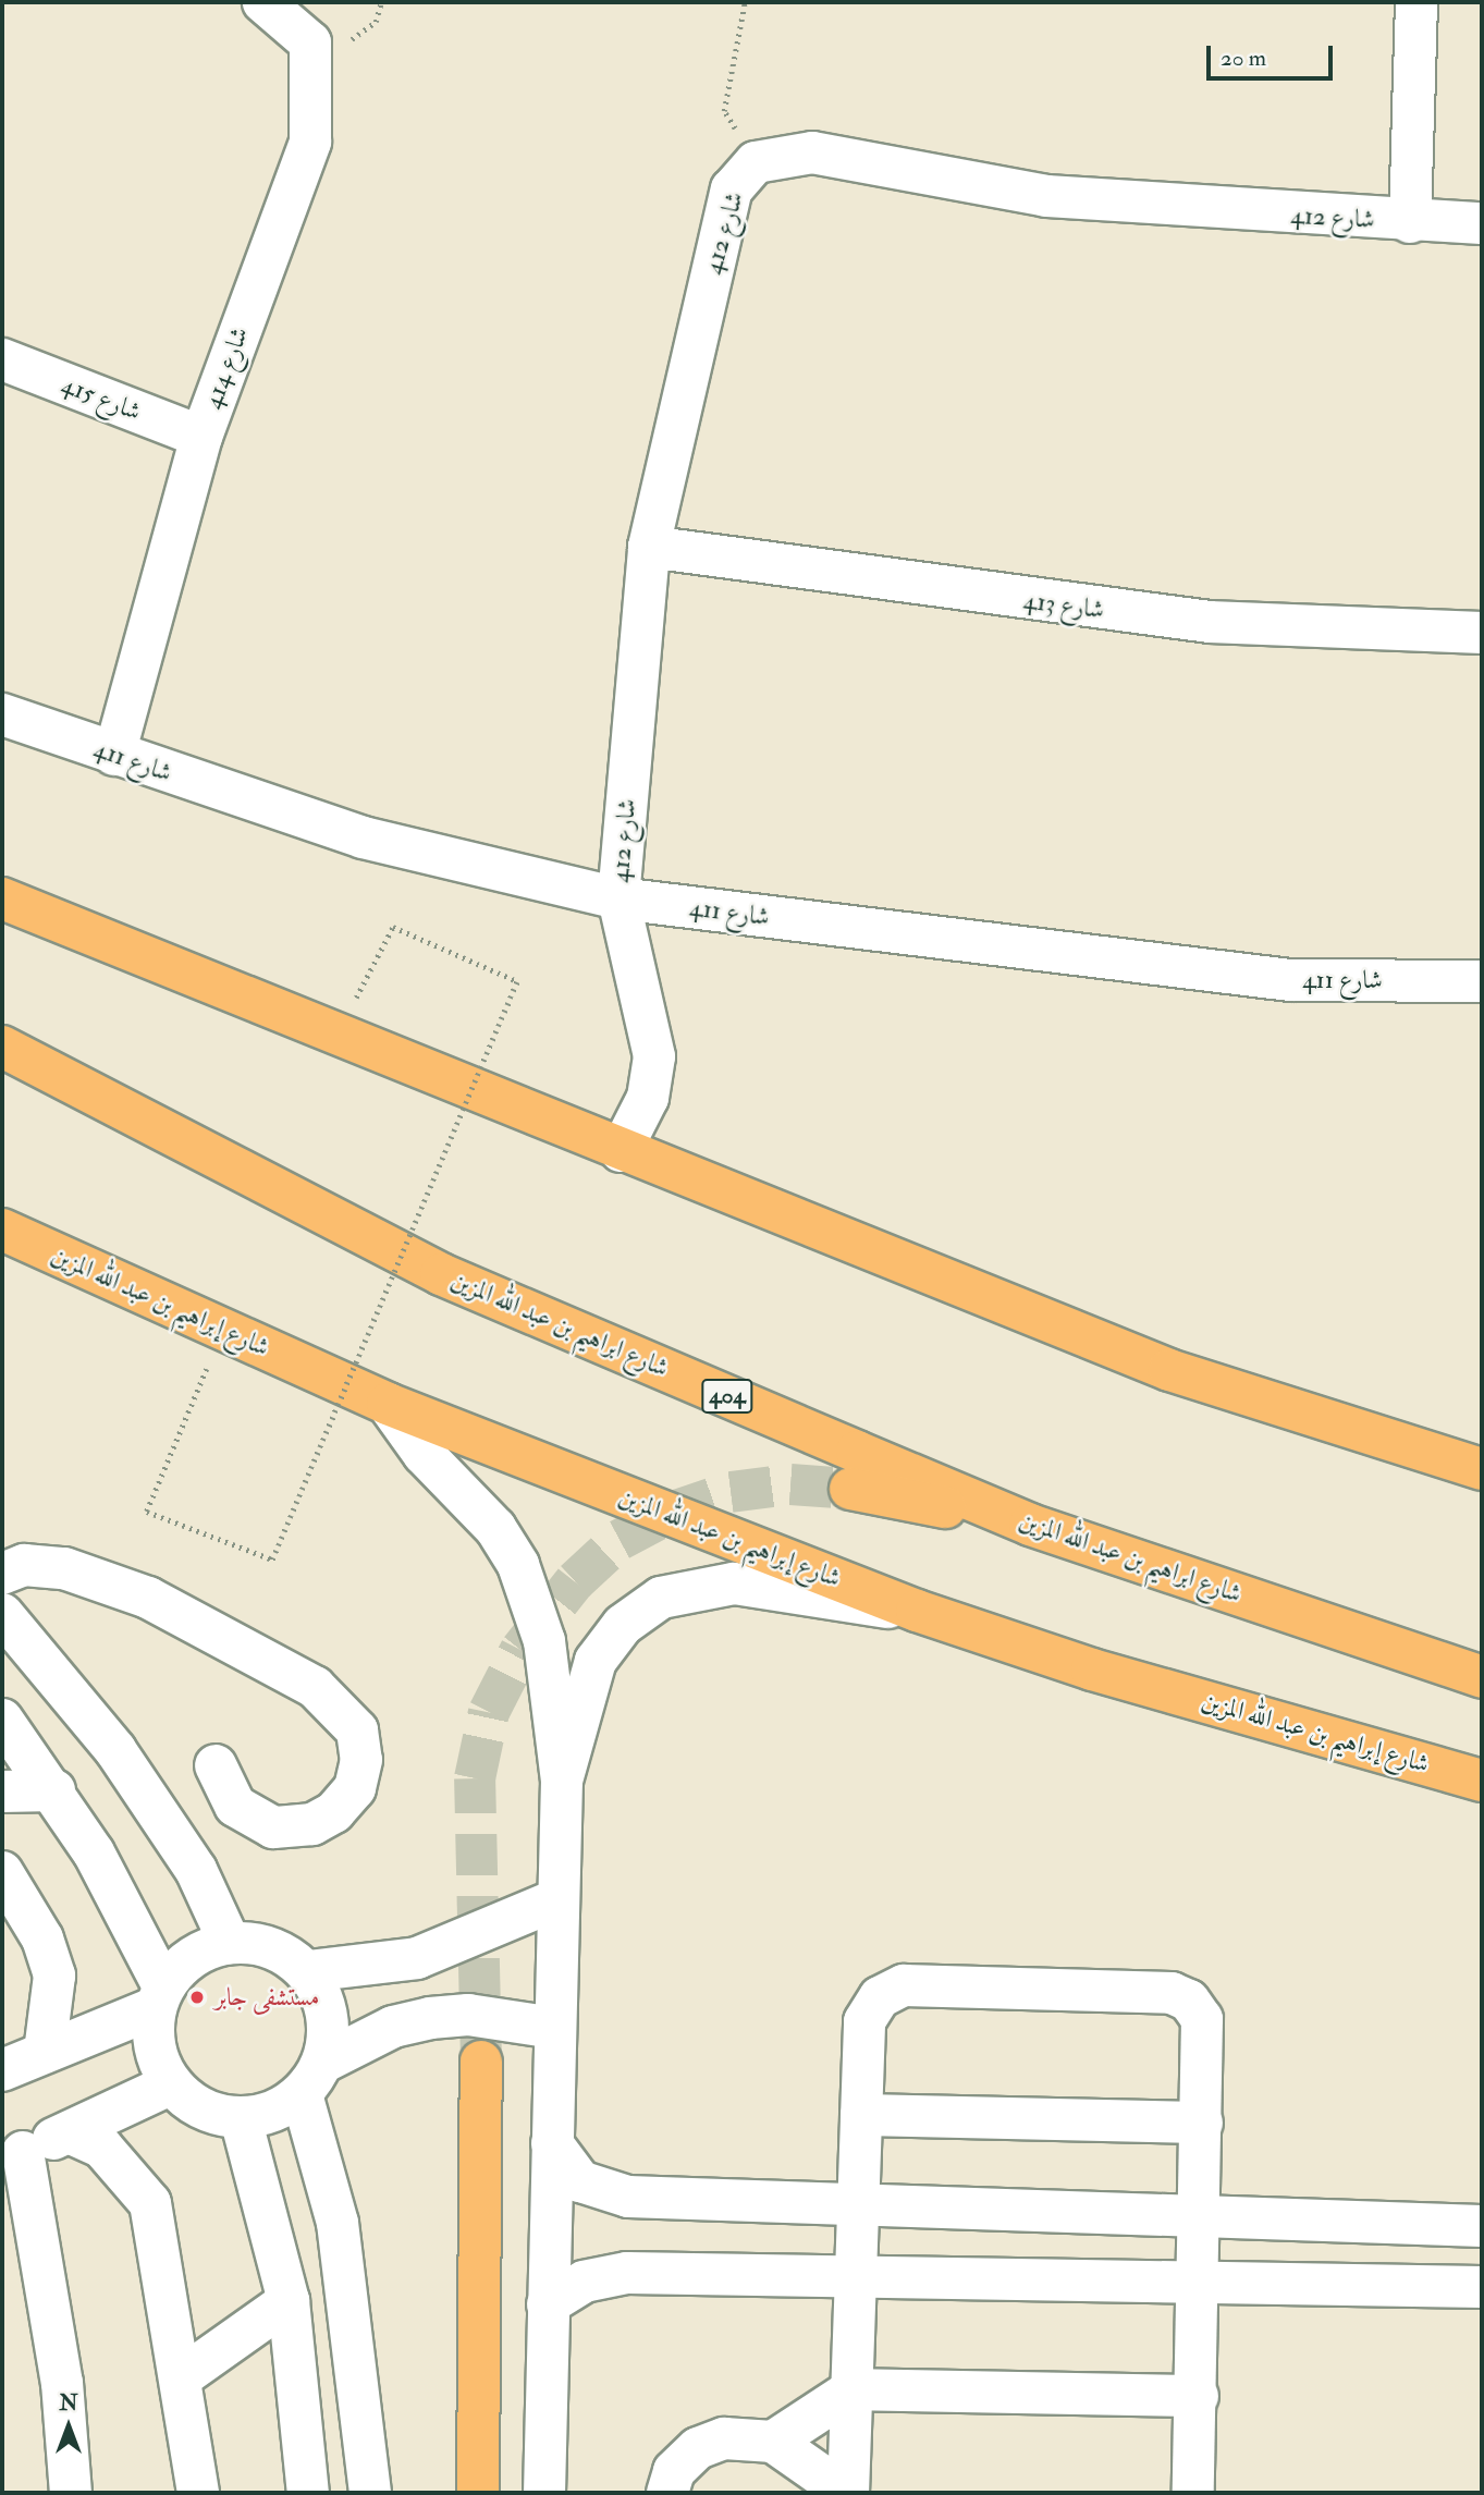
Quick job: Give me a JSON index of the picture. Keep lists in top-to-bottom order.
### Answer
{
  "streets": {
    "main road": ["شارع إبراهيم بن عبد الله المزين", "شارع ابراهيم بن عبد الله المزين", "404"],
    "street": [
      "شارع 412",
      "شارع 414",
      "شارع 415",
      "شارع 413",
      "شارع 411"
    ]
  },
  "crossings": [
    ["شارع 412", "شارع 413"],
    ["شارع 412", "شارع 411"],
    ["شارع 414", "شارع 415"],
    ["شارع 414", "شارع 411"]
  ],
  "places": ["مستشفى جابر"],
  "scale_bar": "20 m",
  "north": "top"
}
